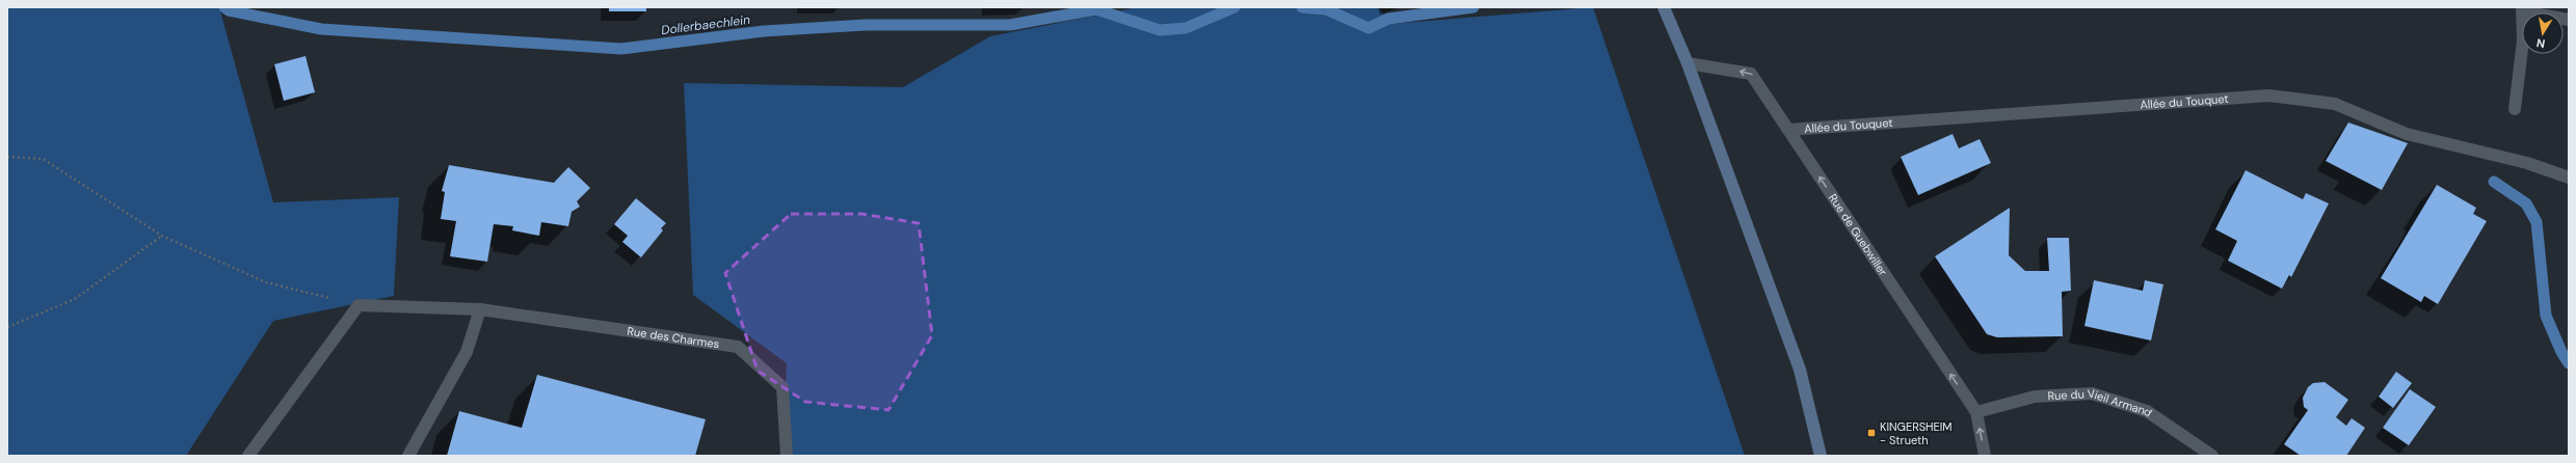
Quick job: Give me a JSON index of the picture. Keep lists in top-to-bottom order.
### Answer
{
  "streets": {
    "street": [
      "Allée du Touquet",
      "Rue de Guebwiller",
      "Rue des Charmes",
      "Rue du Vieil Armand"
    ]
  },
  "crossings": [
    ["Allée du Touquet", "Rue de Guebwiller"],
    ["Rue de Guebwiller", "Rue du Vieil Armand"]
  ],
  "one_way": ["Rue de Guebwiller"],
  "water": ["Dollerbaechlein"],
  "places": {
    "transit": ["KINGERSHEIM - Strueth"]
  },
  "north": "bottom"
}
